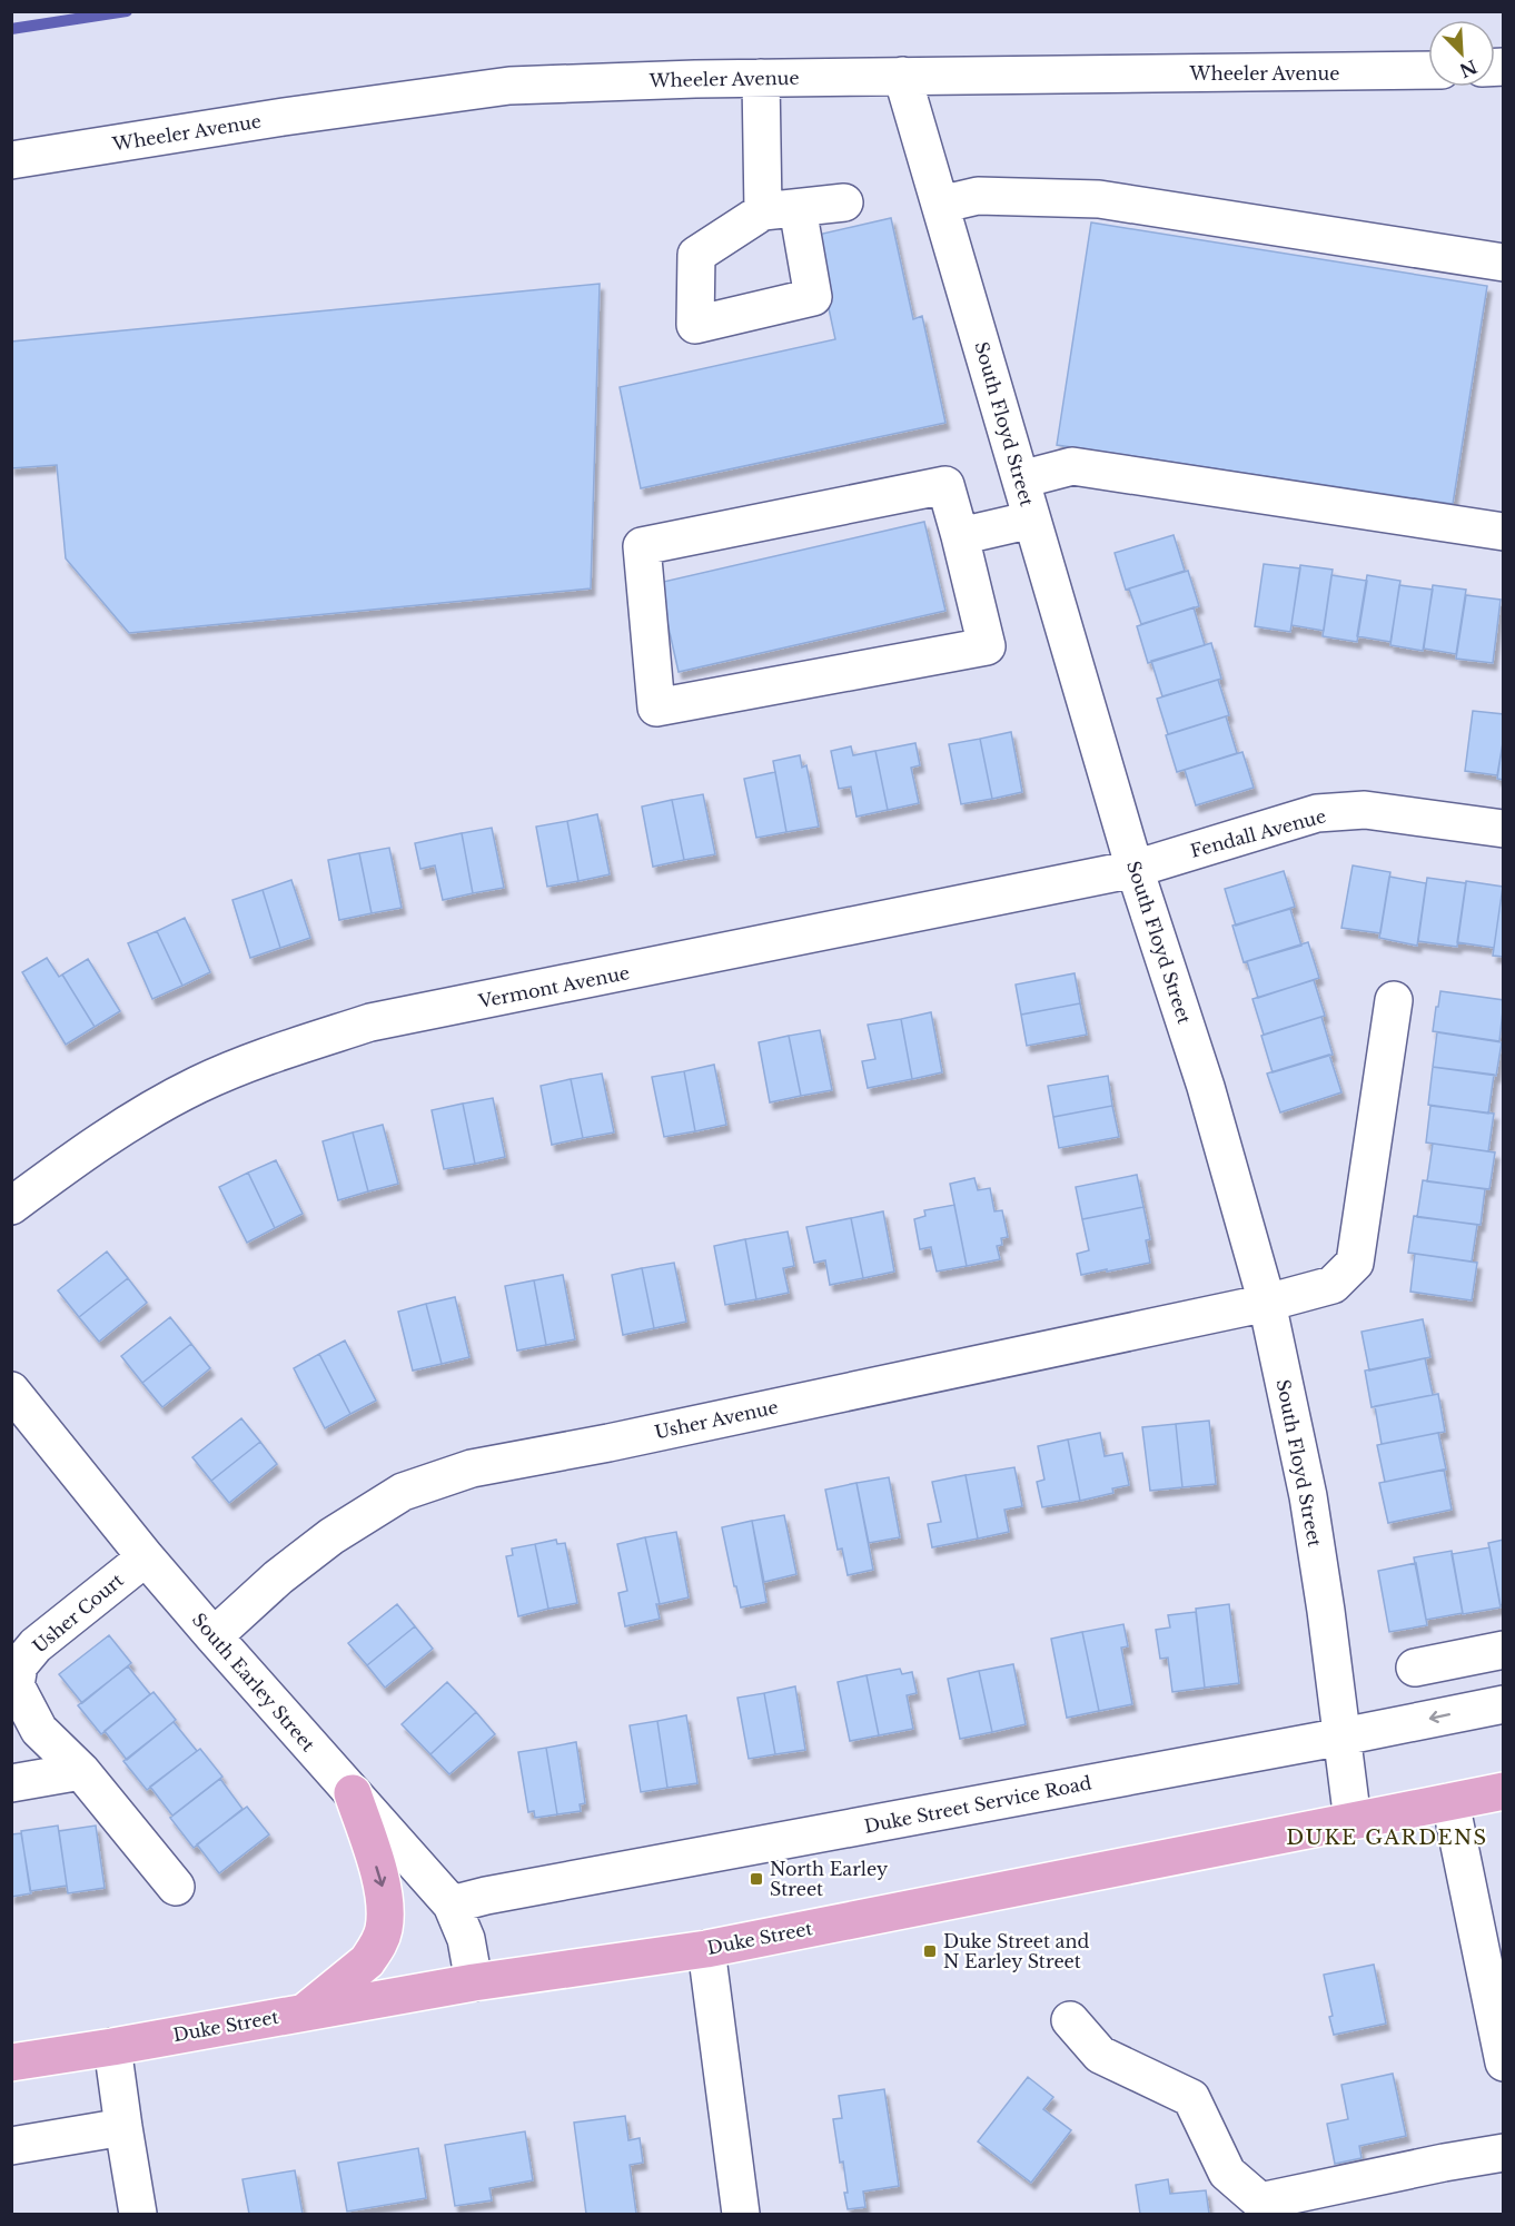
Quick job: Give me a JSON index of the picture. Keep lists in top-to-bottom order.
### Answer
{
  "streets": {
    "main road": ["Duke Street"],
    "street": [
      "Wheeler Avenue",
      "South Floyd Street",
      "Fendall Avenue",
      "Vermont Avenue",
      "Usher Avenue",
      "Usher Court",
      "South Earley Street",
      "Duke Street Service Road"
    ]
  },
  "crossings": [
    ["Wheeler Avenue", "South Floyd Street"],
    ["South Floyd Street", "Fendall Avenue"],
    ["South Floyd Street", "Vermont Avenue"],
    ["South Floyd Street", "Usher Avenue"],
    ["South Floyd Street", "Duke Street Service Road"],
    ["South Floyd Street", "Duke Street"],
    ["Fendall Avenue", "Vermont Avenue"],
    ["Usher Avenue", "South Earley Street"],
    ["Usher Court", "South Earley Street"],
    ["South Earley Street", "Duke Street Service Road"],
    ["South Earley Street", "Duke Street"]
  ],
  "districts": ["DUKE GARDENS"],
  "places": {
    "transit": ["North Earley Street", "Duke Street and N Earley Street"]
  },
  "north": "bottom right"
}
